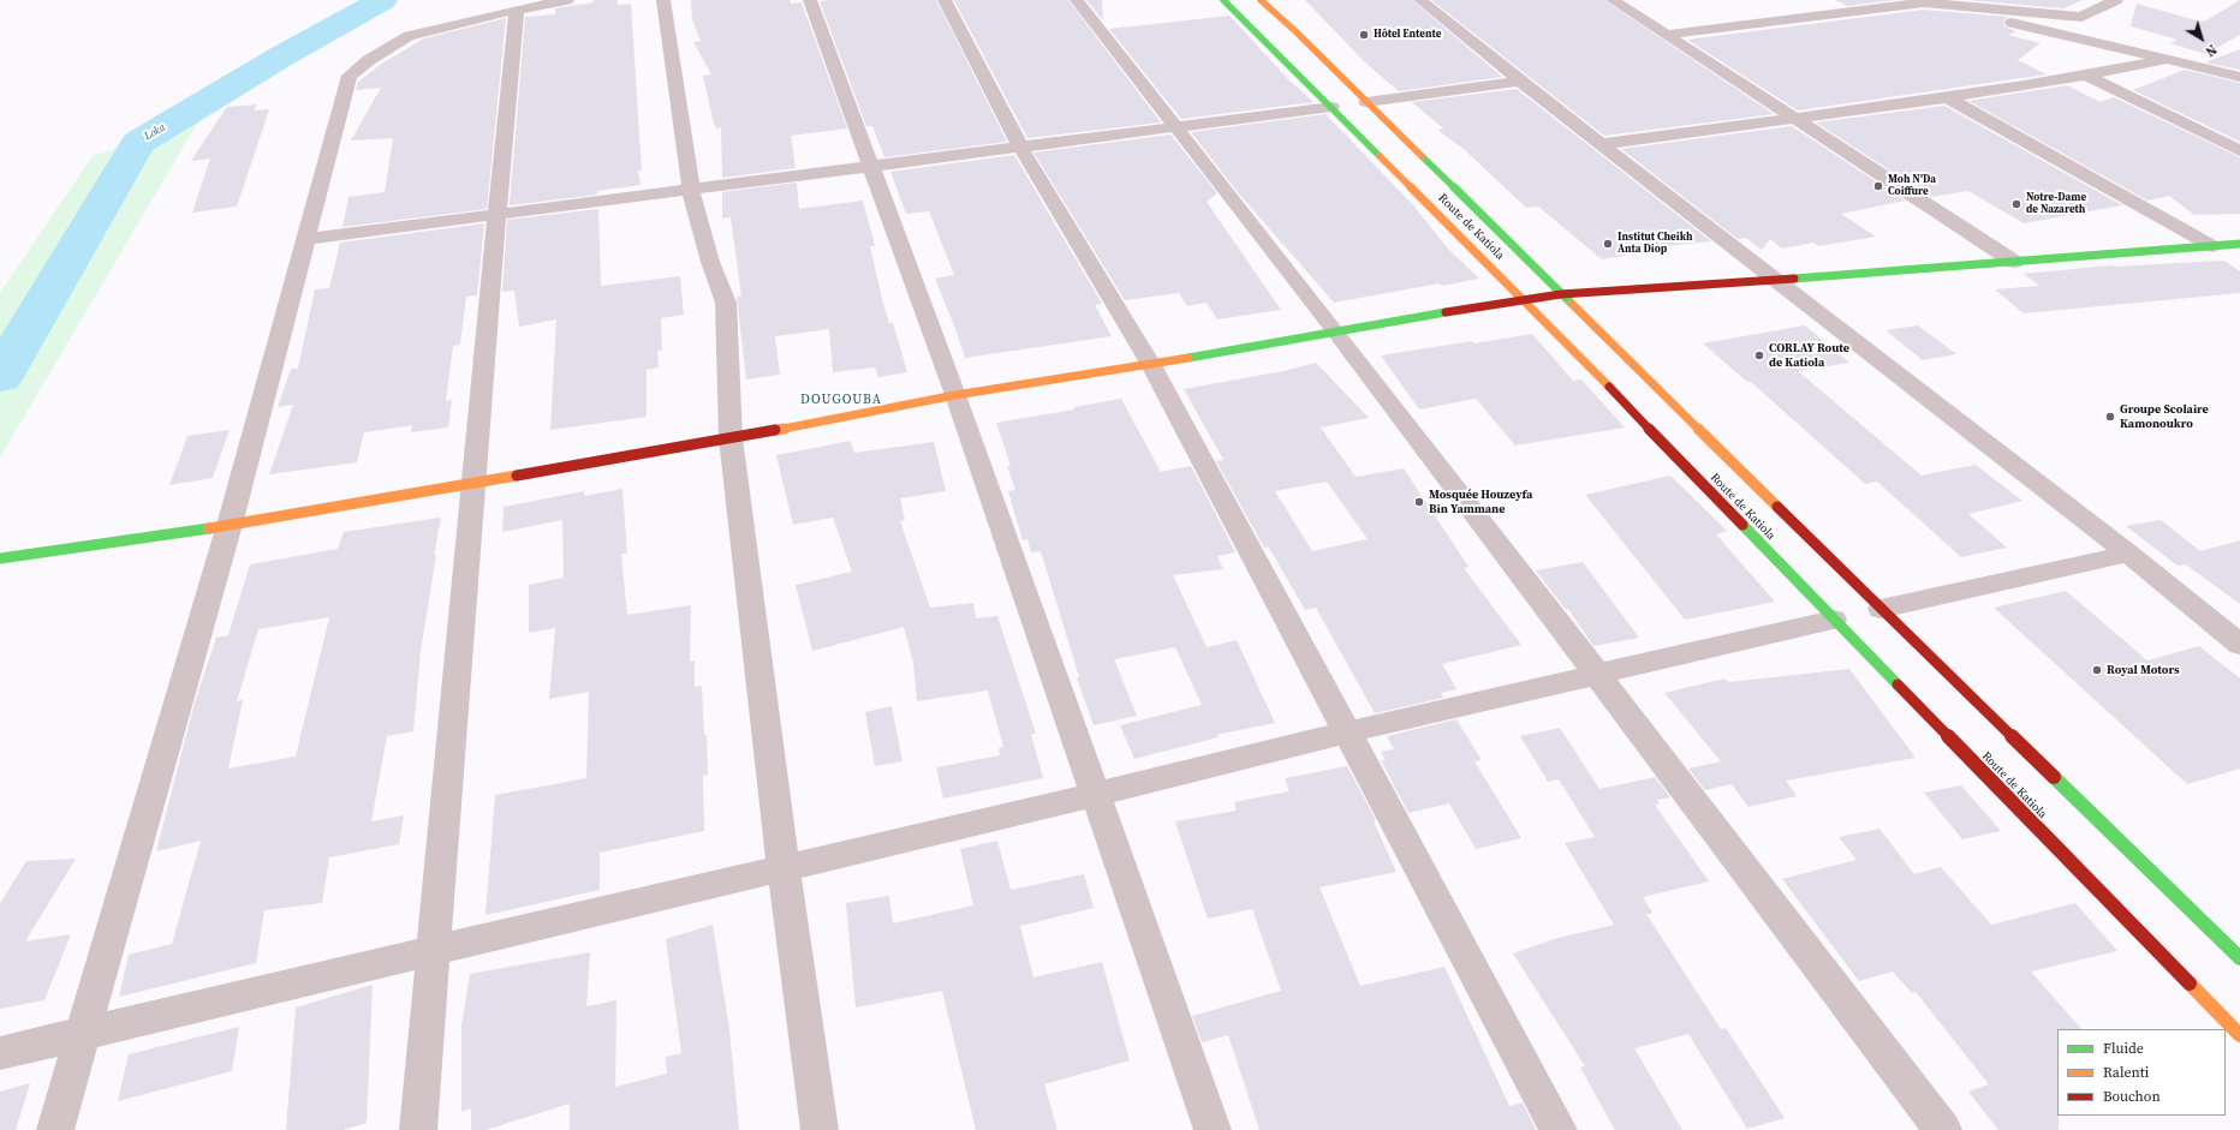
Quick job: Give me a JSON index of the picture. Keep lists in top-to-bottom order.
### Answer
{
  "streets": {
    "main road": ["Route de Katiola"]
  },
  "districts": ["DOUGOUBA"],
  "water": ["Loka"],
  "places": [
    "Hôtel Entente",
    "Moh N'Da Coiffure",
    "Notre-Dame de Nazareth",
    "Institut Cheikh Anta Diop",
    "CORLAY Route de Katiola",
    "Groupe Scolaire Kamonoukro",
    "Mosquée Houzeyfa Bin Yammane",
    "Royal Motors"
  ],
  "legend": ["Fluide", "Ralenti", "Bouchon"],
  "north": "bottom right"
}
